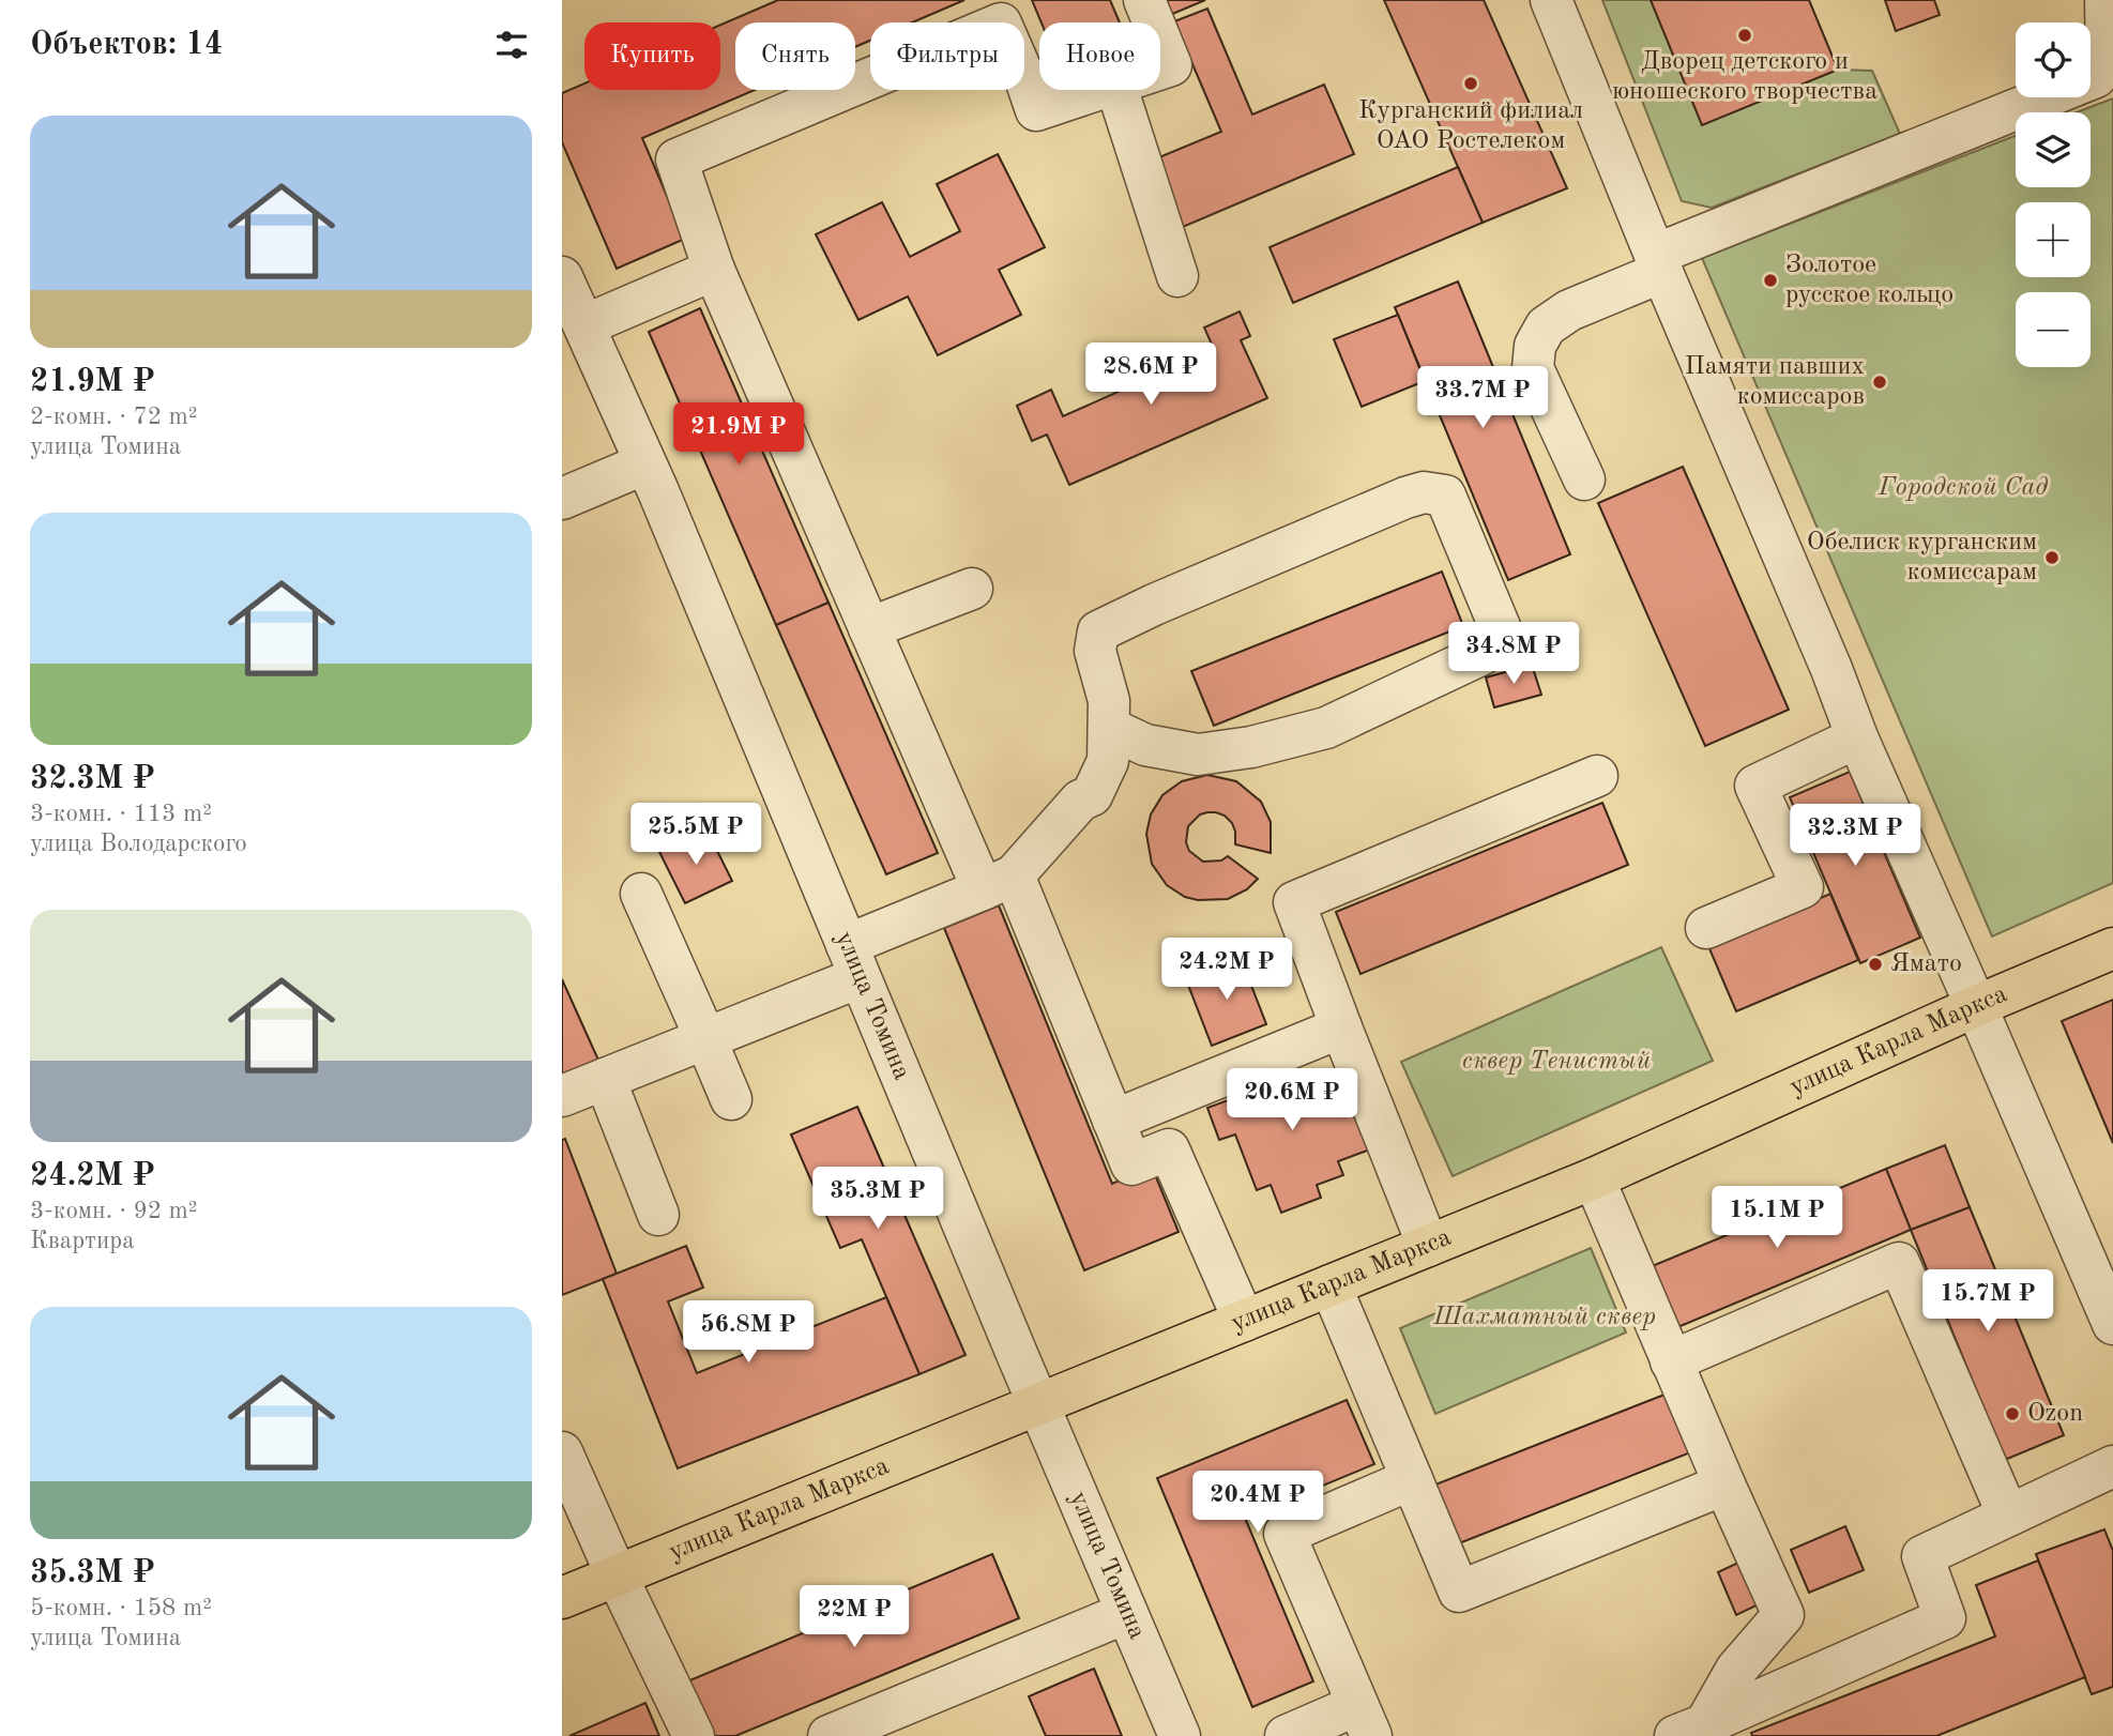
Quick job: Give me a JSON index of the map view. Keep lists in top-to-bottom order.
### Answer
{
  "streets": {
    "main road": ["улица Карла Маркса"],
    "street": ["улица Томина"]
  },
  "crossings": [
    ["улица Томина", "улица Карла Маркса"]
  ],
  "parks": ["Городской Сад", "сквер Тенистый", "Шахматный сквер"],
  "places": [
    "Дворец детского и юношеского творчества",
    "Курганский филиал ОАО Ростелеком",
    "Золотое русское кольцо",
    "Памяти павших комиссаров",
    "Обелиск курганским комиссарам",
    "Ямато",
    "Ozon"
  ],
  "page": {
    "heading": "Объектов: 14",
    "map_buttons": ["+", "−"],
    "chip": [
      "Купить",
      "Снять",
      "Фильтры",
      "Новое"
    ],
    "list": [
      {
        "name": "21.9M ₽",
        "note": "2-комн. · 72 m² · улица Томина"
      },
      {
        "name": "32.3M ₽",
        "note": "3-комн. · 113 m² · улица Володарского"
      },
      {
        "name": "24.2M ₽",
        "note": "3-комн. · 92 m² · Квартира"
      },
      {
        "name": "35.3M ₽",
        "note": "5-комн. · 158 m² · улица Томина"
      }
    ],
    "price": [
      "28.6M ₽",
      "33.7M ₽",
      "21.9M ₽",
      "34.8M ₽",
      "25.5M ₽",
      "32.3M ₽",
      "24.2M ₽",
      "20.6M ₽",
      "35.3M ₽",
      "15.1M ₽",
      "15.7M ₽",
      "56.8M ₽",
      "20.4M ₽",
      "22M ₽"
    ]
  }
}
